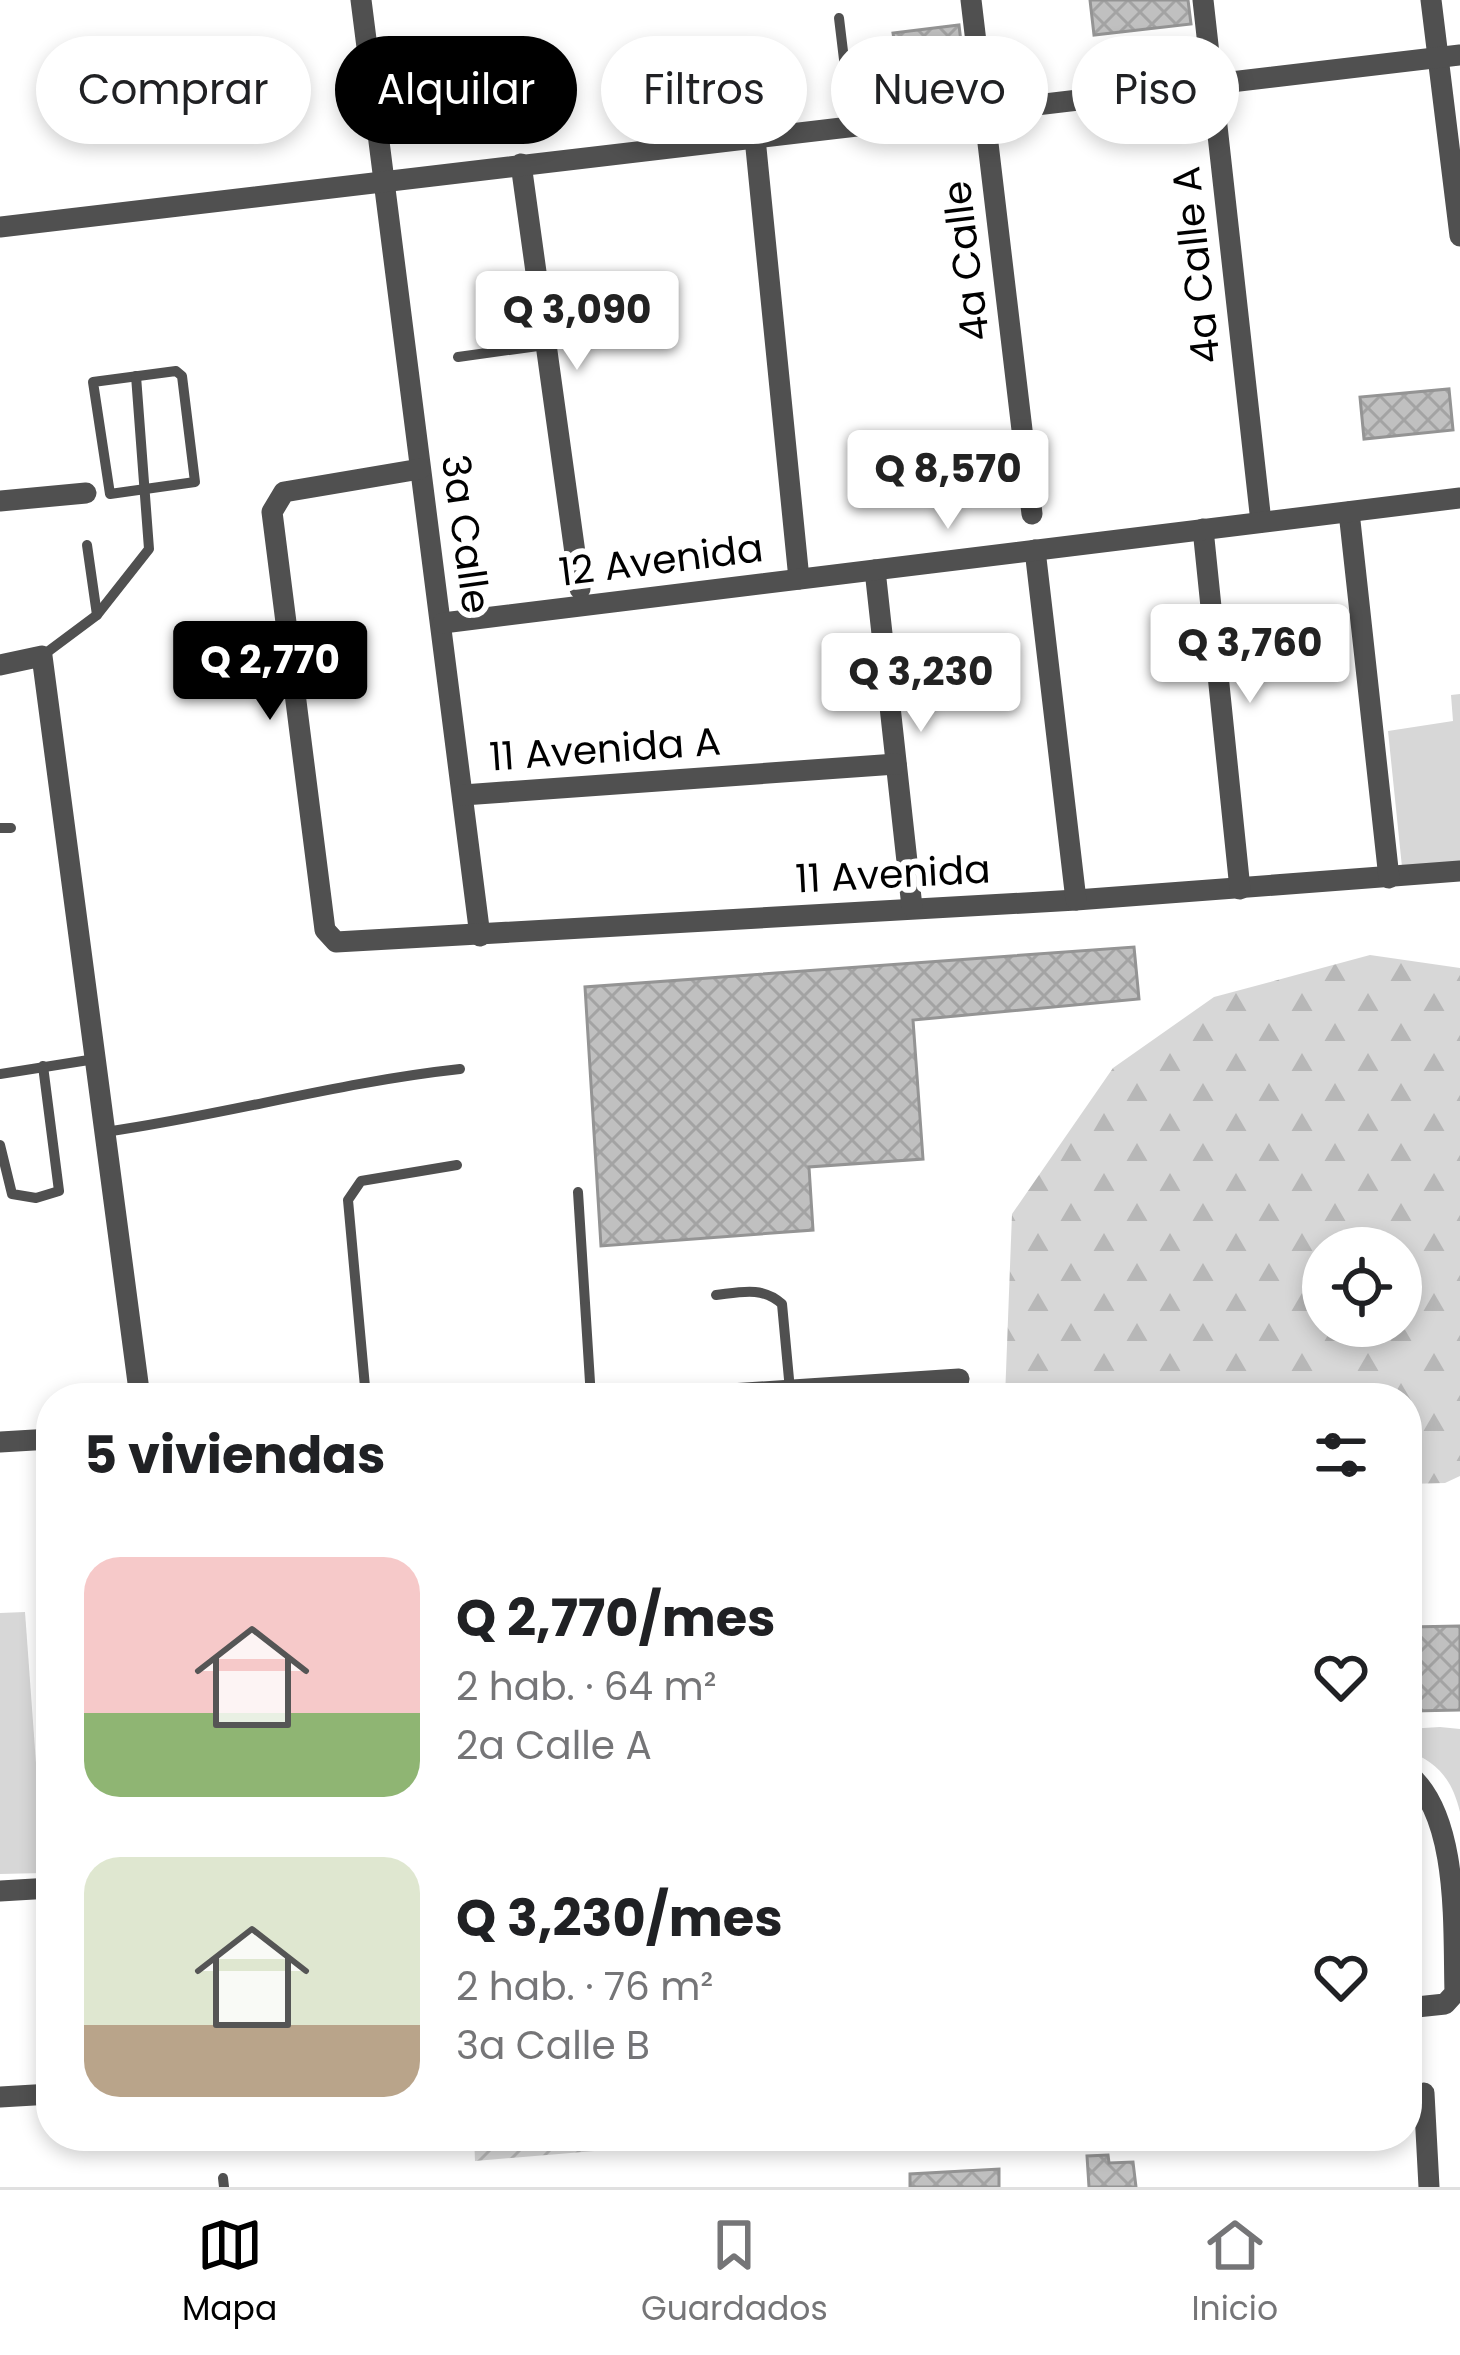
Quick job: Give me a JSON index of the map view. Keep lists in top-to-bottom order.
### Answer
{
  "streets": {
    "street": [
      "4a Calle",
      "4a Calle A",
      "3a Calle",
      "12 Avenida",
      "11 Avenida A",
      "11 Avenida"
    ]
  },
  "crossings": [
    ["4a Calle A", "12 Avenida"],
    ["3a Calle", "12 Avenida"],
    ["3a Calle", "11 Avenida A"],
    ["3a Calle", "11 Avenida"]
  ],
  "page": {
    "chip": [
      "Comprar",
      "Alquilar",
      "Filtros",
      "Nuevo",
      "Piso"
    ],
    "price": [
      "Q 3,090",
      "Q 8,570",
      "Q 3,760",
      "Q 2,770",
      "Q 3,230"
    ],
    "heading": "5 viviendas",
    "list": [
      {
        "name": "Q 2,770/mes",
        "note": "2 hab. · 64 m² · 2a Calle A"
      },
      {
        "name": "Q 3,230/mes",
        "note": "2 hab. · 76 m² · 3a Calle B"
      }
    ],
    "tabs": ["Mapa", "Guardados", "Inicio"]
  }
}
